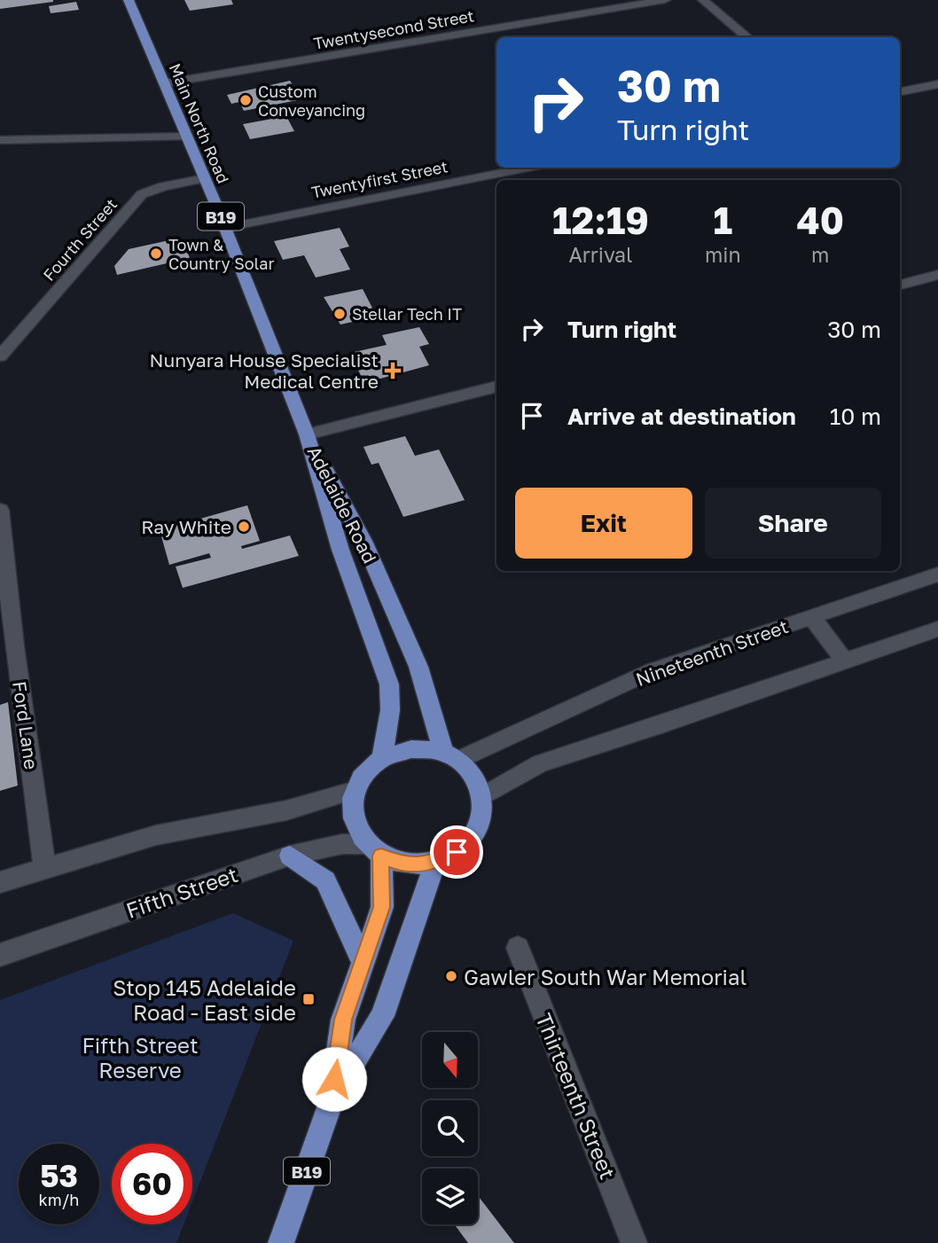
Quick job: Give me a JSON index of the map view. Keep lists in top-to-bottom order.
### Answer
{
  "streets": {
    "main road": ["Main North Road", "B19", "Adelaide Road"],
    "street": [
      "Twentysecond Street",
      "Twentyfirst Street",
      "Fourth Street",
      "Nineteenth Street",
      "Ford Lane",
      "Fifth Street",
      "Thirteenth Street"
    ]
  },
  "crossings": [
    ["Twentysecond Street", "Main North Road"],
    ["Main North Road", "Twentyfirst Street"],
    ["Main North Road", "Fourth Street"],
    ["Main North Road", "Adelaide Road"],
    ["B19", "Adelaide Road"],
    ["B19", "Nineteenth Street"],
    ["B19", "Fifth Street"],
    ["Adelaide Road", "Nineteenth Street"],
    ["Adelaide Road", "Fifth Street"],
    ["Nineteenth Street", "Fifth Street"]
  ],
  "parks": ["Fifth Street Reserve"],
  "places": {
    "other": [
      "Custom Conveyancing",
      "Town & Country Solar",
      "Stellar Tech IT",
      "Ray White",
      "Gawler South War Memorial"
    ],
    "health": ["Nunyara House Specialist Medical Centre"],
    "transit": ["Stop 145 Adelaide Road - East side"]
  },
  "north": "bottom",
  "page": {
    "turn": ["30 m", "Turn right"],
    "eta": [
      "12:19",
      "Arrival",
      "1",
      "min",
      "40",
      "m"
    ],
    "list": [
      {
        "name": "Turn right",
        "value": "30 m"
      },
      {
        "name": "Arrive at destination",
        "value": "10 m"
      }
    ],
    "buttons": ["Exit", "Share"],
    "speed": "53 km/h",
    "limit": "60"
  }
}
